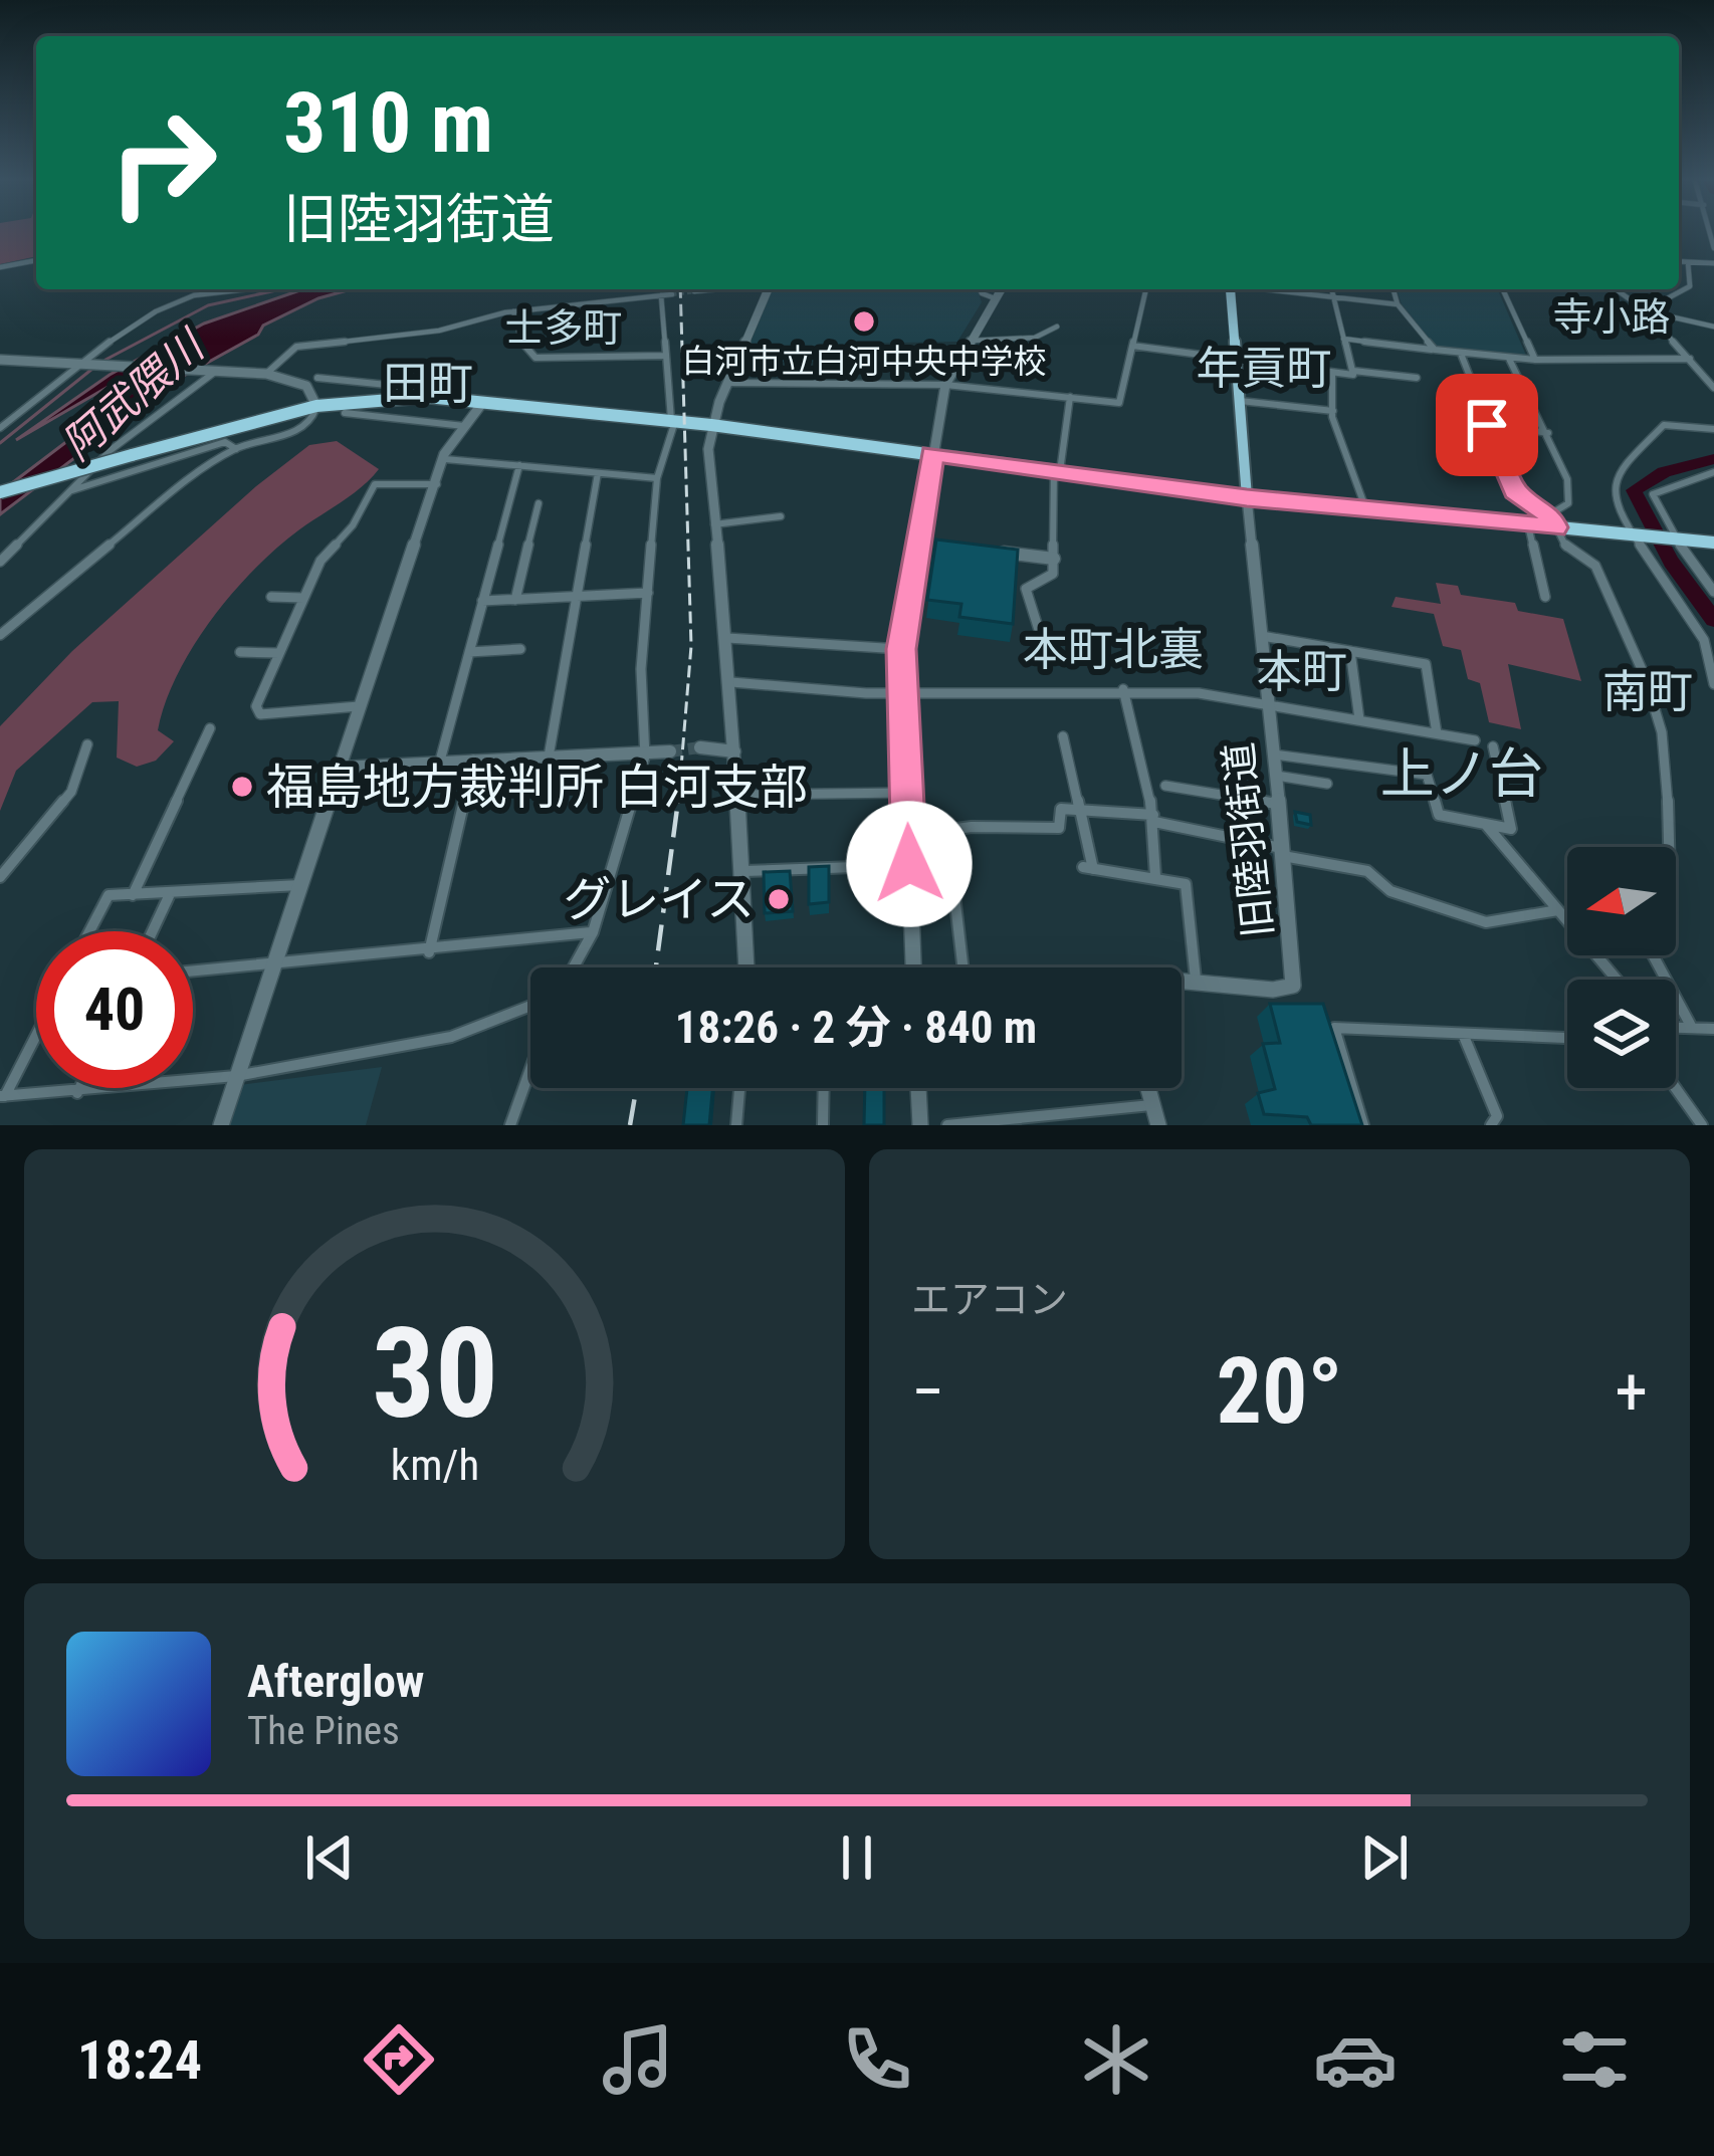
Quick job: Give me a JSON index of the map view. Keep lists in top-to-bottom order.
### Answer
{
  "streets": {
    "street": ["旧陸羽街道"]
  },
  "districts": [
    "寺小路",
    "士多町",
    "年貢町",
    "田町",
    "本町北裏",
    "本町",
    "南町",
    "上ノ台"
  ],
  "water": ["阿武隈川"],
  "places": ["白河市立白河中央中学校", "福島地方裁判所 白河支部", "グレイス"],
  "north": "left",
  "page": {
    "turn": ["310 m", "旧陸羽街道"],
    "limit": "40",
    "trip": "18:26 · 2 分 · 840 m",
    "tile": "エアコン",
    "heat": ["−", "20°", "+"],
    "song": ["Afterglow", "The Pines"],
    "tabs": "18:24",
    "gauge": ["30", "km/h"]
  }
}
